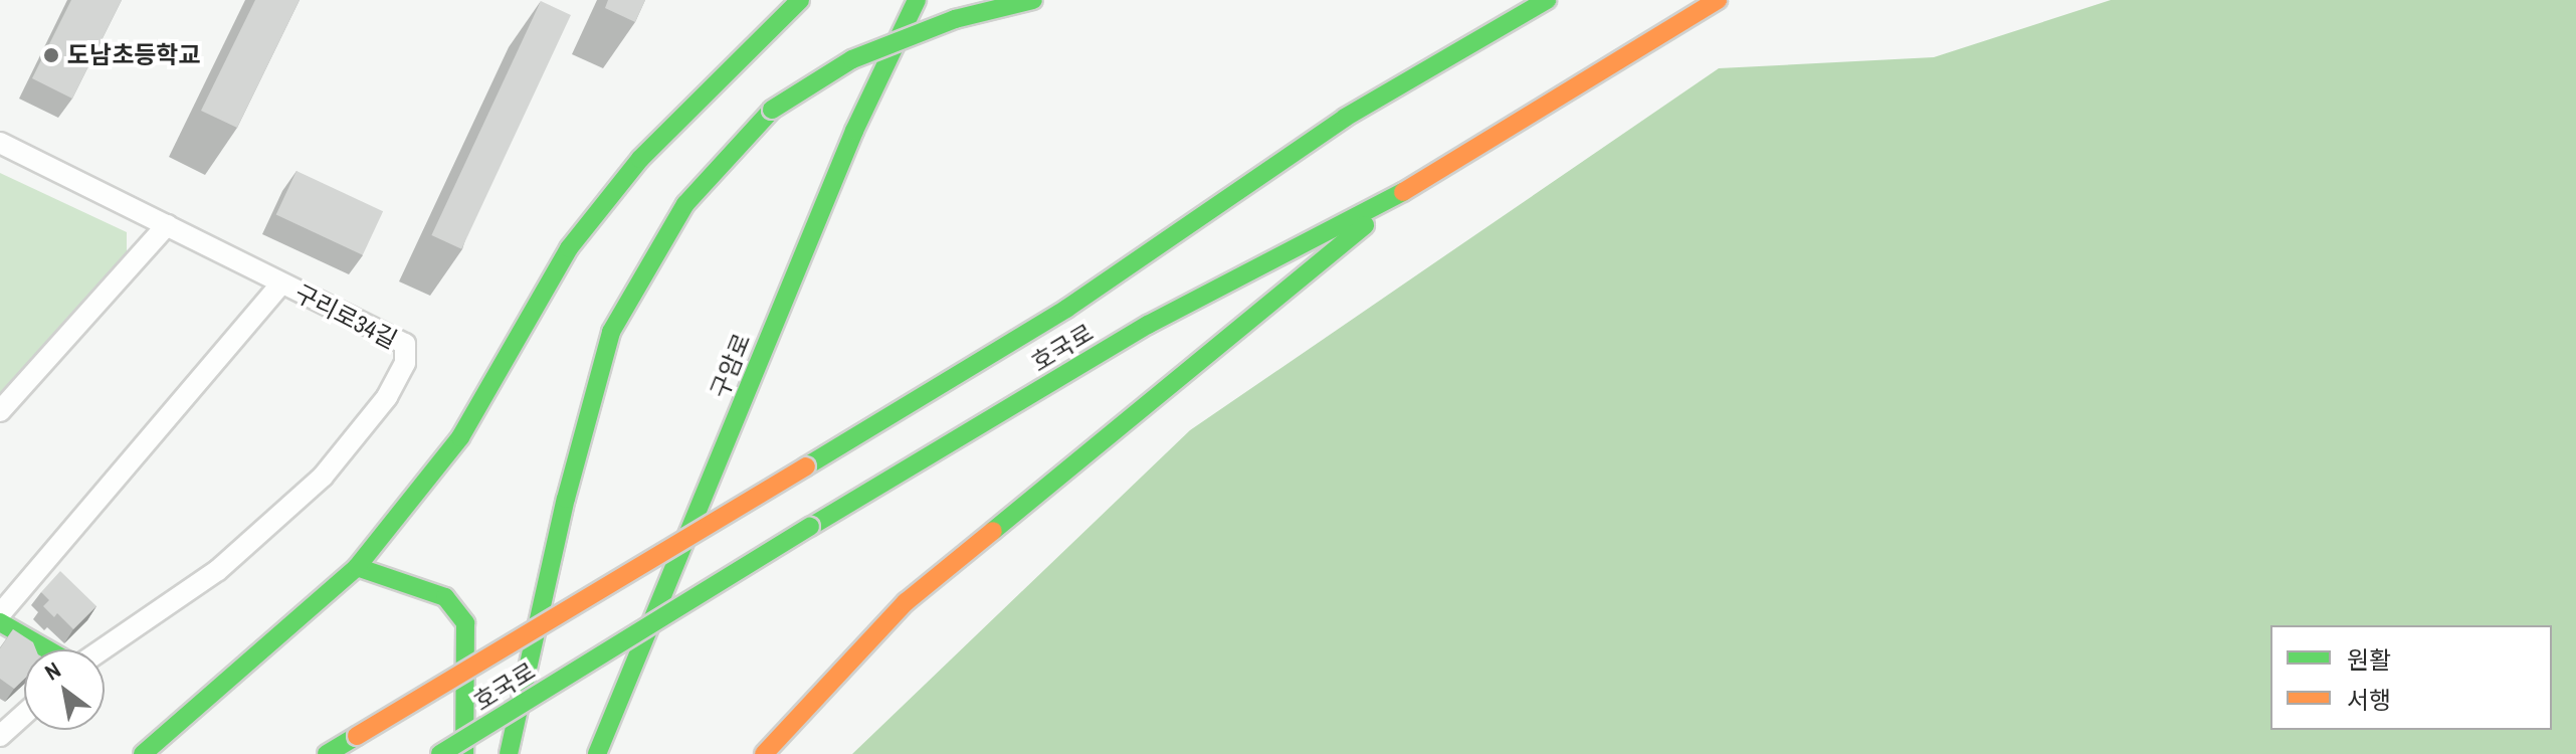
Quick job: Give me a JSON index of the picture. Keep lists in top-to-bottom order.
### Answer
{
  "streets": {
    "main road": ["호국로", "구암로"],
    "street": ["구리로34길"]
  },
  "places": ["도남초등학교"],
  "legend": ["원활", "서행"],
  "north": "top left"
}
